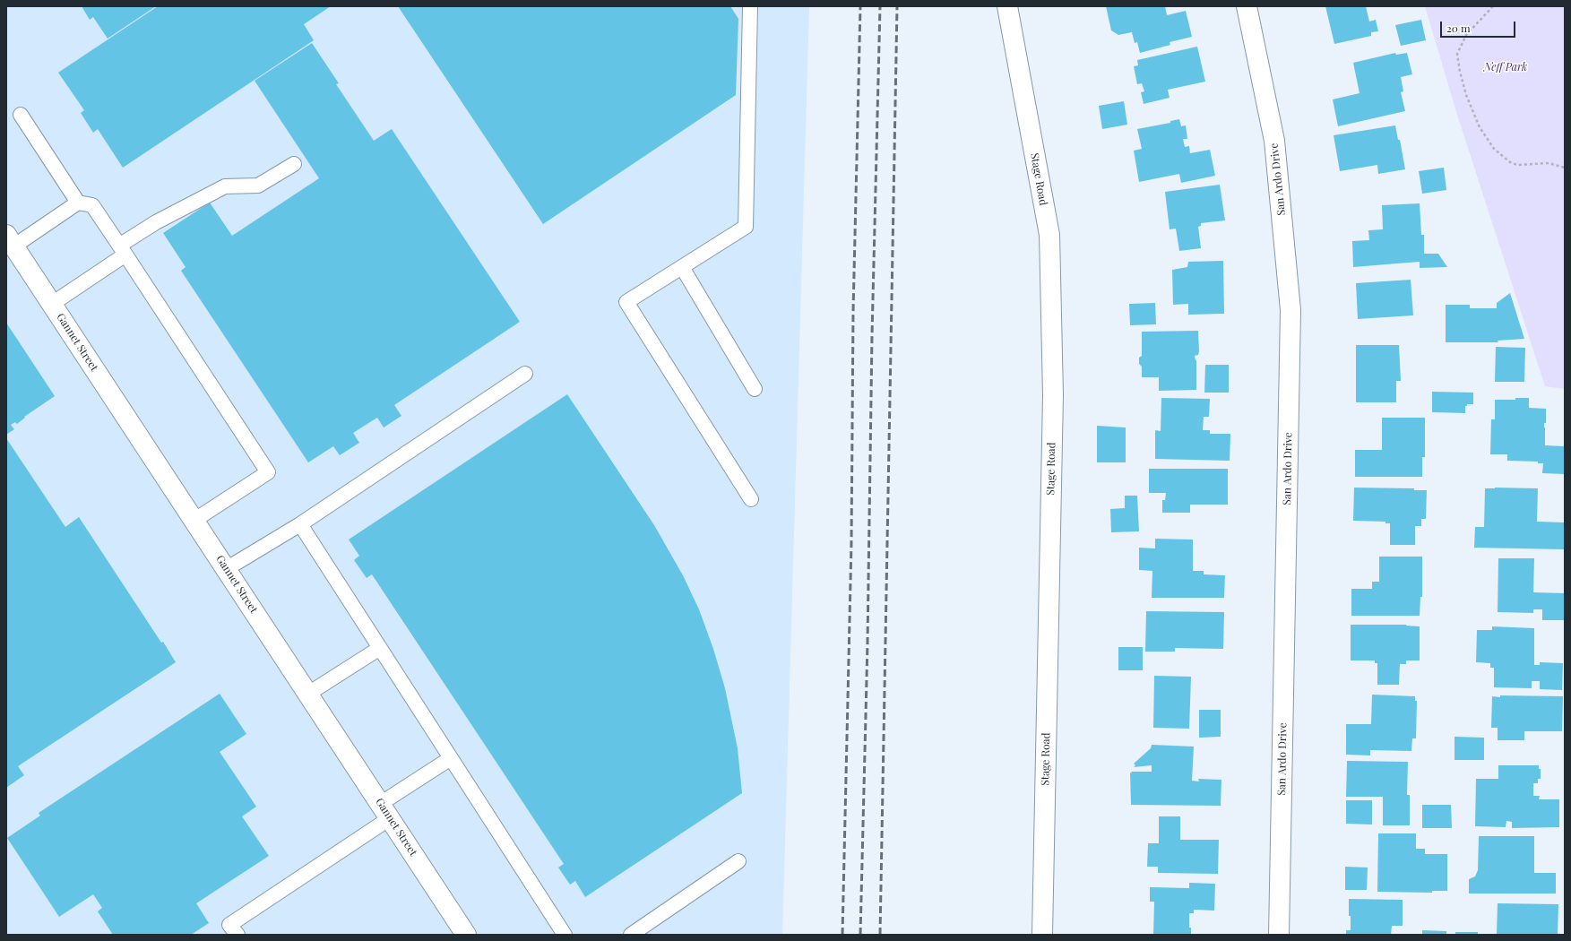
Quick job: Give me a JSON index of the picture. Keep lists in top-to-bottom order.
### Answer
{
  "streets": {
    "street": ["Stage Road", "San Ardo Drive", "Gannet Street"]
  },
  "parks": ["Neff Park"],
  "scale_bar": "20 m"
}
